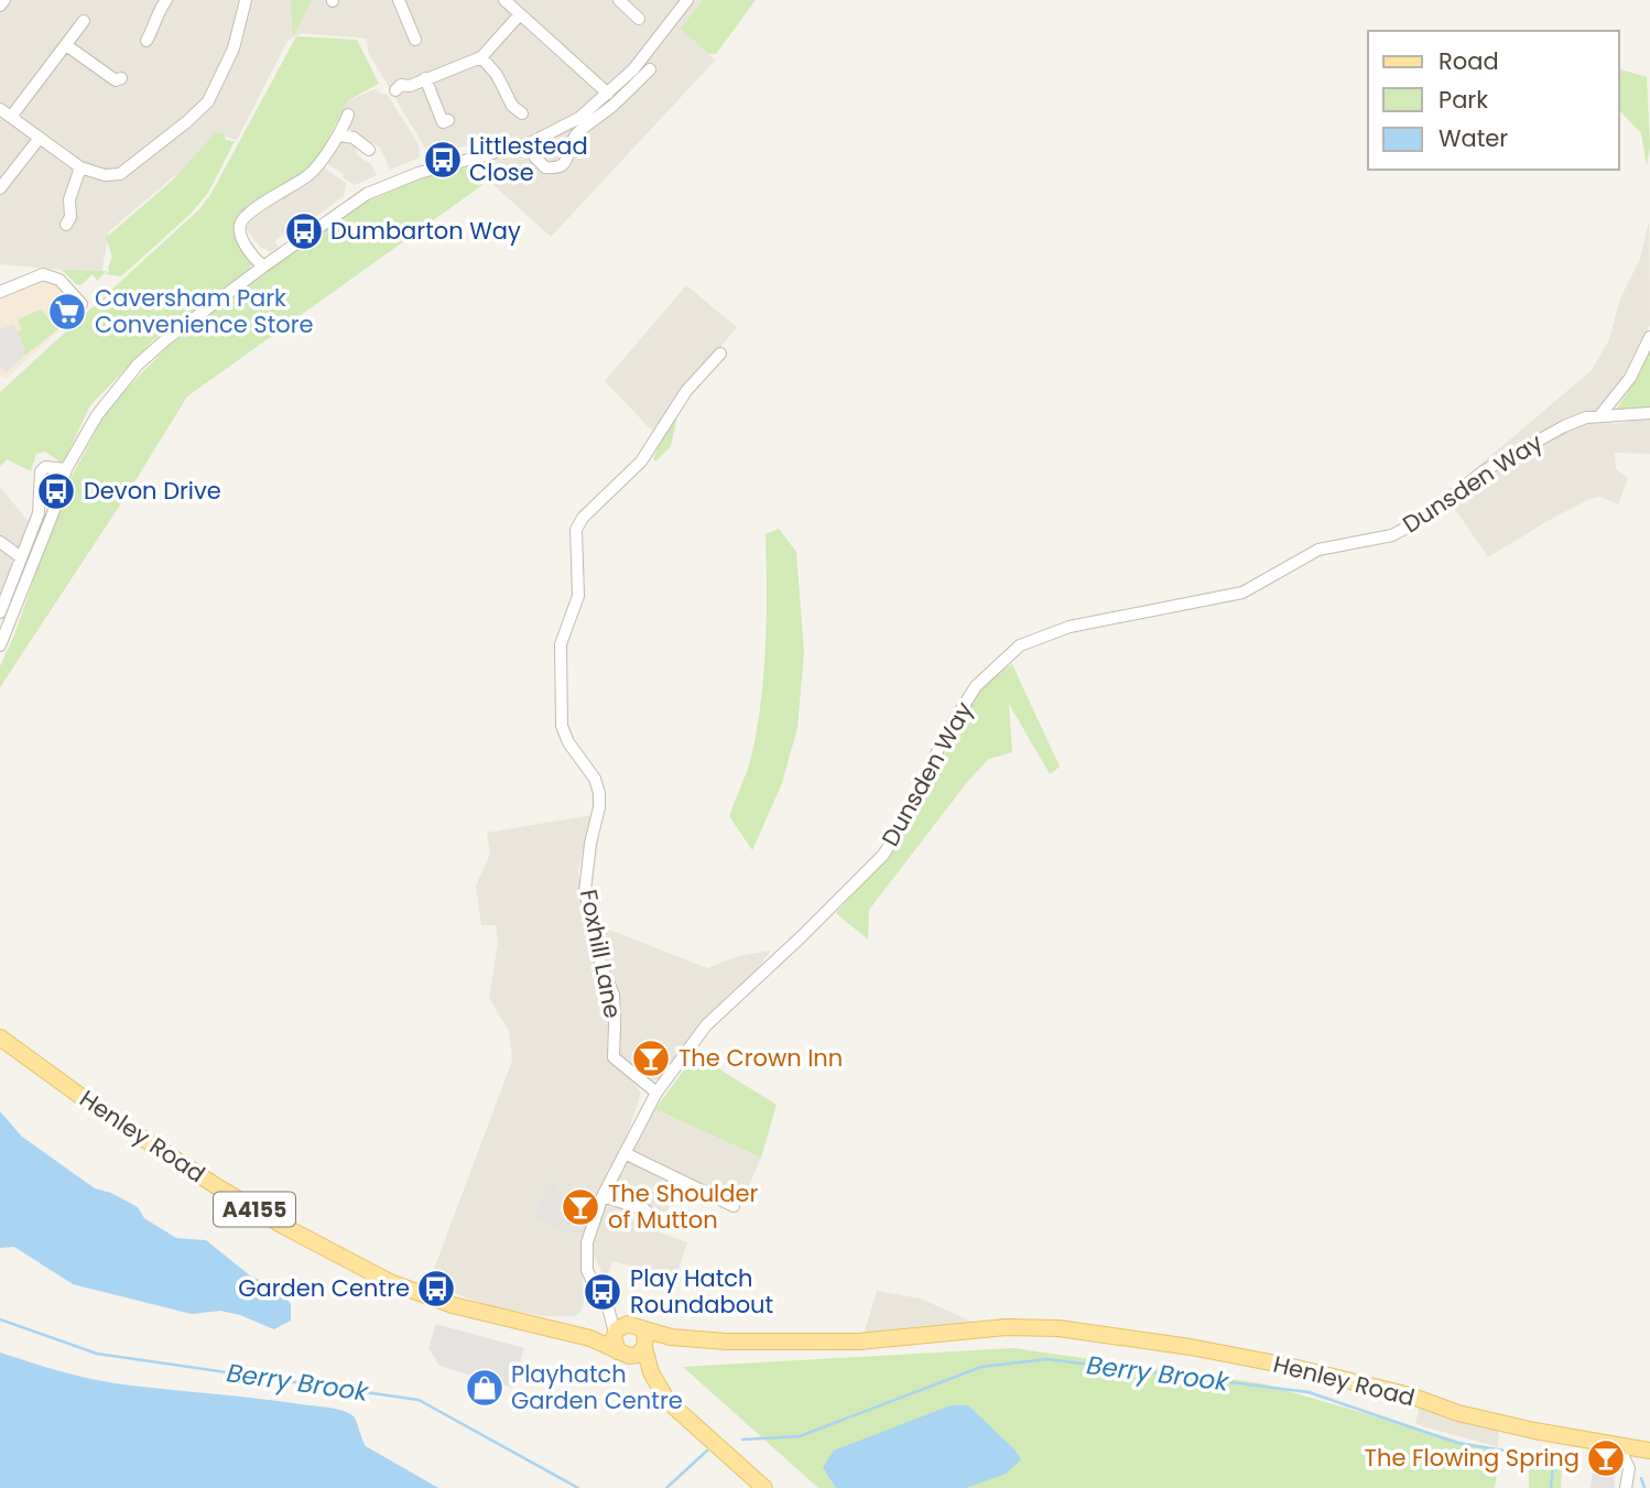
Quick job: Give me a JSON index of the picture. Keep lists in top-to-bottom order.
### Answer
{
  "streets": {
    "main road": ["Henley Road", "A4155"],
    "street": ["Dunsden Way", "Foxhill Lane"]
  },
  "crossings": [
    ["Dunsden Way", "Foxhill Lane"],
    ["Dunsden Way", "Henley Road"]
  ],
  "water": ["Berry Brook"],
  "places": {
    "bus stop": [
      "Littlestead Close",
      "Dumbarton Way",
      "Devon Drive",
      "Garden Centre",
      "Play Hatch Roundabout"
    ],
    "supermarket": ["Caversham Park Convenience Store"],
    "bar": ["The Crown Inn", "The Shoulder of Mutton", "The Flowing Spring"],
    "shop": ["Playhatch Garden Centre"]
  },
  "legend": ["Road", "Park", "Water"]
}
